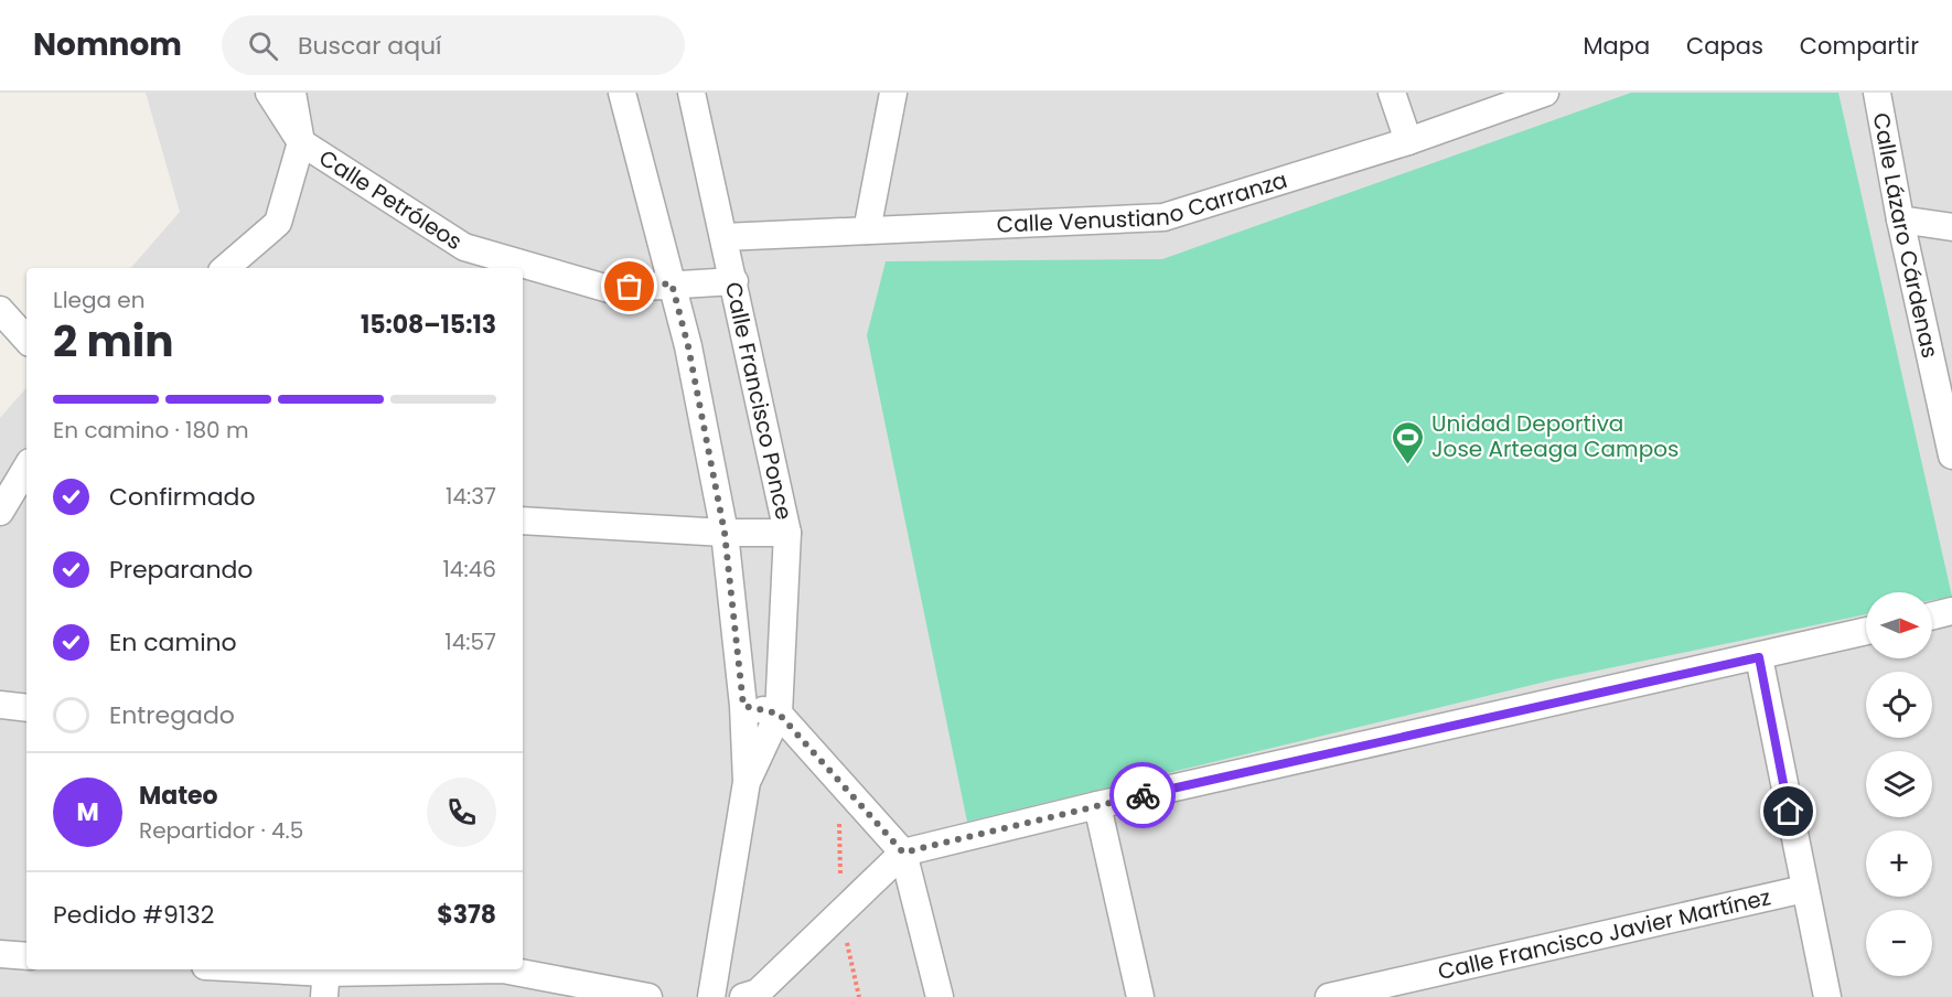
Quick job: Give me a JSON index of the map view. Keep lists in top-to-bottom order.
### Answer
{
  "streets": {
    "street": [
      "Calle Petróleos",
      "Calle Venustiano Carranza",
      "Calle Lázaro Cárdenas",
      "Calle Francisco Ponce",
      "Calle Francisco Javier Martínez"
    ]
  },
  "crossings": [
    ["Calle Petróleos", "Calle Francisco Ponce"],
    ["Calle Venustiano Carranza", "Calle Francisco Ponce"]
  ],
  "places": {
    "sports": ["Unidad Deportiva Jose Arteaga Campos"]
  },
  "north": "right",
  "page": {
    "header": "Nomnom",
    "search": "Buscar aquí",
    "nav": ["Mapa", "Capas", "Compartir"],
    "heading": ["2 min", "Llega en", "15:08–15:13"],
    "panel": [
      "Mateo",
      "Repartidor · 4.5",
      "Pedido #9132",
      "$378"
    ],
    "bar": "En camino · 180 m",
    "list": [
      ["Confirmado", "14:37"],
      ["Preparando", "14:46"],
      ["En camino", "14:57"],
      "Entregado"
    ],
    "map_buttons": ["+", "−"],
    "round": "M"
  }
}
